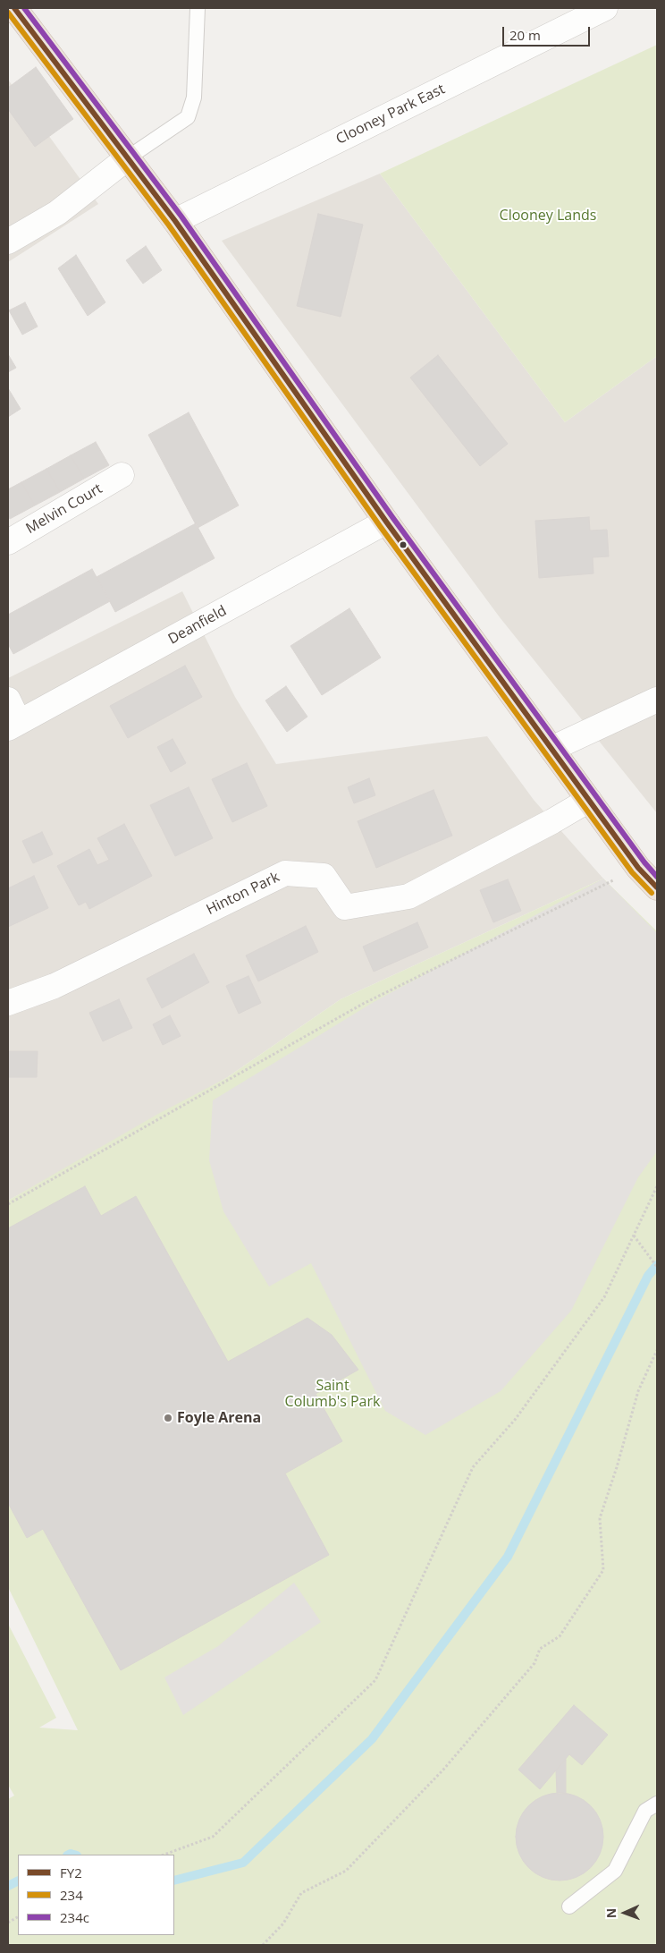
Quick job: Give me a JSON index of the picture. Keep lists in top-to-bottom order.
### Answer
{
  "streets": {
    "street": [
      "Clooney Park East",
      "Melvin Court",
      "Deanfield",
      "Hinton Park"
    ]
  },
  "parks": ["Clooney Lands", "Saint Columb's Park"],
  "places": ["Foyle Arena"],
  "lines": ["transit line FY2", "transit line 234c", "transit line 234"],
  "legend": ["FY2", "234", "234c"],
  "scale_bar": "20 m",
  "north": "left"
}
